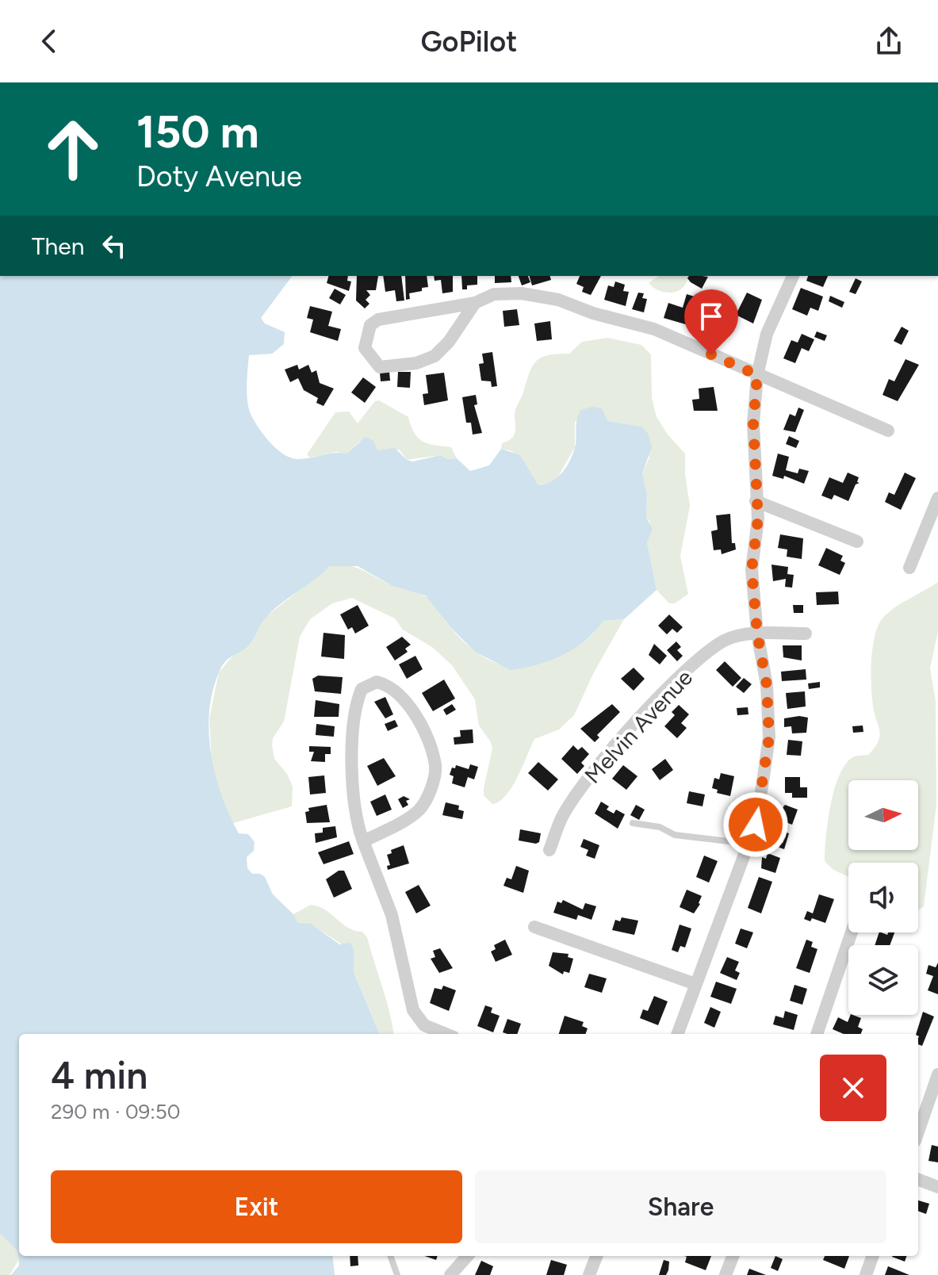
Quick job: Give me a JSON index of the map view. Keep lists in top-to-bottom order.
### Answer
{
  "streets": {
    "street": ["Melvin Avenue"]
  },
  "north": "right",
  "page": {
    "header": "GoPilot",
    "turn": ["150 m", "Doty Avenue"],
    "then": "Then",
    "heading": ["4 min", "290 m · 09:50"],
    "buttons": ["Exit", "Share"]
  }
}
